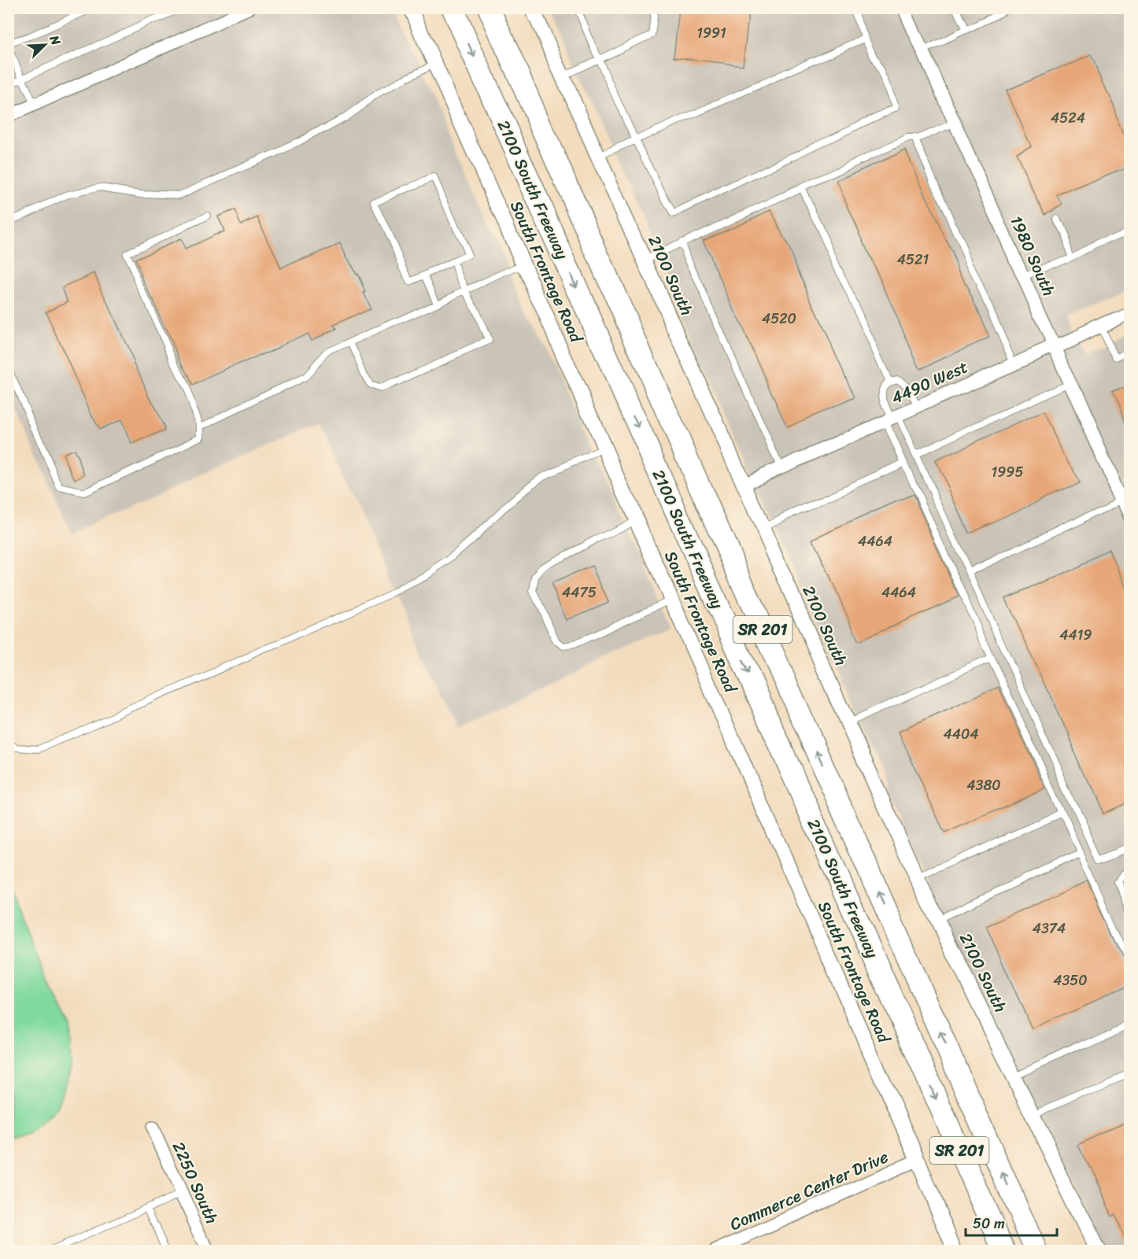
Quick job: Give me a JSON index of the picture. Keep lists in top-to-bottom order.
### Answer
{
  "streets": {
    "highway": ["2100 South Freeway", "SR 201"],
    "street": [
      "1980 South",
      "South Frontage Road",
      "2100 South",
      "4490 West",
      "2250 South",
      "Commerce Center Drive"
    ]
  },
  "crossings": [
    ["1980 South", "4490 West"],
    ["South Frontage Road", "Commerce Center Drive"],
    ["2100 South", "4490 West"]
  ],
  "house_numbers": [
    "1991",
    "4524",
    "4521",
    "4520",
    "1995",
    "4464",
    "4475",
    "4464",
    "4419",
    "4404",
    "4380",
    "4374",
    "4350"
  ],
  "scale_bar": "50 m",
  "north": "top right"
}
